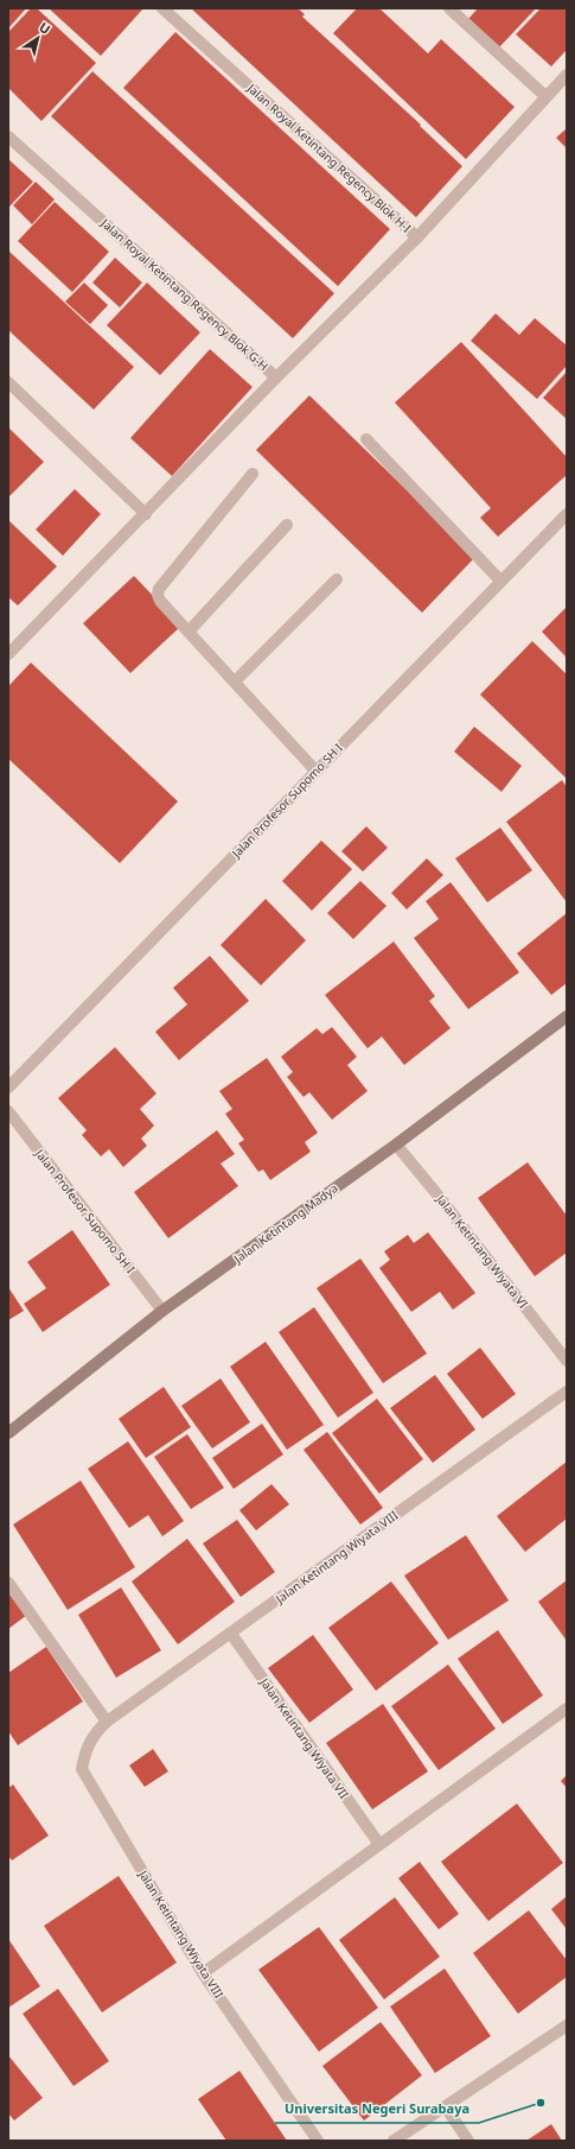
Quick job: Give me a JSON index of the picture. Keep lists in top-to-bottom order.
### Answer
{
  "streets": {
    "street": [
      "Jalan Royal Ketintang Regency Blok H-I",
      "Jalan Royal Ketintang Regency Blok G-H",
      "Jalan Profesor Supomo SH I",
      "Jalan Ketintang Madya",
      "Jalan Ketintang Wiyata VI",
      "Jalan Ketintang Wiyata VIII",
      "Jalan Ketintang Wiyata VII"
    ]
  },
  "crossings": [
    ["Jalan Royal Ketintang Regency Blok H-I", "Jalan Royal Ketintang Regency Blok G-H"],
    ["Jalan Profesor Supomo SH I", "Jalan Ketintang Madya"],
    ["Jalan Ketintang Madya", "Jalan Ketintang Wiyata VI"],
    ["Jalan Ketintang Wiyata VIII", "Jalan Ketintang Wiyata VII"]
  ],
  "places": ["Universitas Negeri Surabaya"],
  "north": "top right"
}
